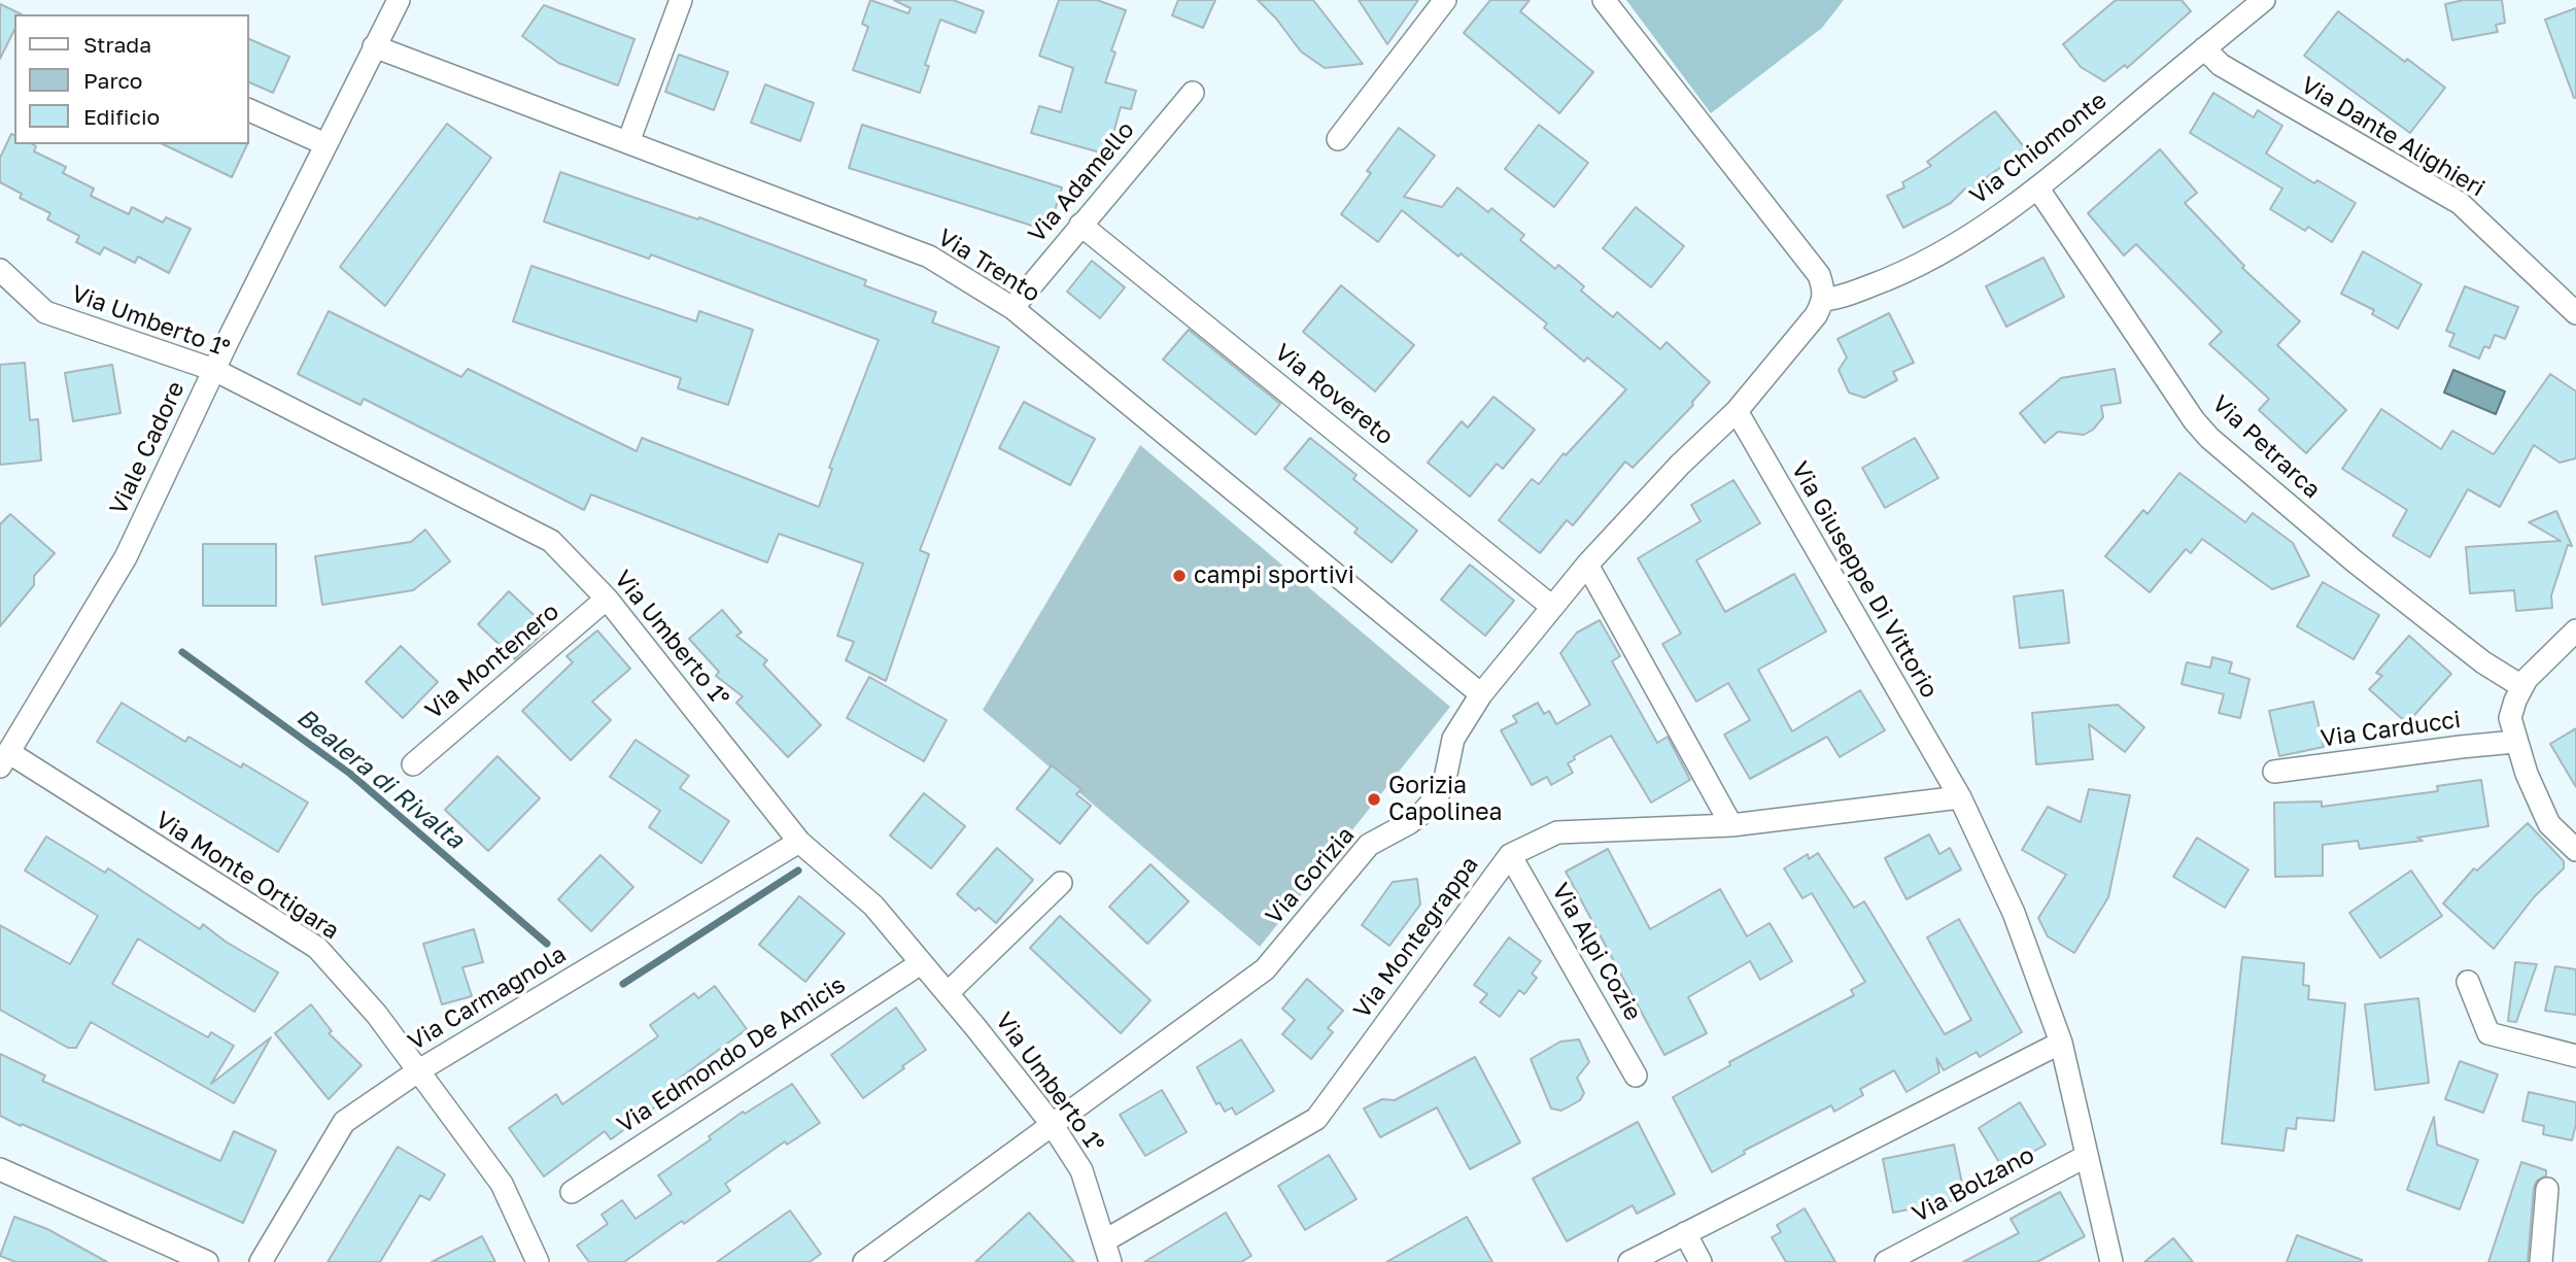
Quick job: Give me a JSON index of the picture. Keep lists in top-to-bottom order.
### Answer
{
  "streets": {
    "street": [
      "Via Dante Alighieri",
      "Via Chiomonte",
      "Via Adamello",
      "Via Trento",
      "Via Umberto 1°",
      "Via Rovereto",
      "Via Petrarca",
      "Viale Cadore",
      "Via Giuseppe Di Vittorio",
      "Via Montenero",
      "Via Carducci",
      "Via Monte Ortigara",
      "Via Gorizia",
      "Via Montegrappa",
      "Via Alpi Cozie",
      "Via Carmagnola",
      "Via Edmondo De Amicis",
      "Via Bolzano"
    ]
  },
  "crossings": [
    ["Via Dante Alighieri", "Via Chiomonte"],
    ["Via Chiomonte", "Via Petrarca"],
    ["Via Adamello", "Via Trento"],
    ["Via Adamello", "Via Rovereto"],
    ["Via Trento", "Viale Cadore"],
    ["Via Trento", "Via Gorizia"],
    ["Via Umberto 1°", "Viale Cadore"],
    ["Via Umberto 1°", "Via Montenero"],
    ["Via Umberto 1°", "Via Gorizia"],
    ["Via Umberto 1°", "Via Montegrappa"],
    ["Via Umberto 1°", "Via Carmagnola"],
    ["Via Umberto 1°", "Via Edmondo De Amicis"],
    ["Via Rovereto", "Via Gorizia"],
    ["Viale Cadore", "Via Monte Ortigara"],
    ["Via Giuseppe Di Vittorio", "Via Gorizia"],
    ["Via Giuseppe Di Vittorio", "Via Montegrappa"],
    ["Via Giuseppe Di Vittorio", "Via Bolzano"],
    ["Via Monte Ortigara", "Via Carmagnola"],
    ["Via Montegrappa", "Via Alpi Cozie"]
  ],
  "water": ["Bealera di Rivalta"],
  "places": ["campi sportivi", "Gorizia Capolinea"],
  "legend": ["Strada", "Parco", "Edificio"]
}
